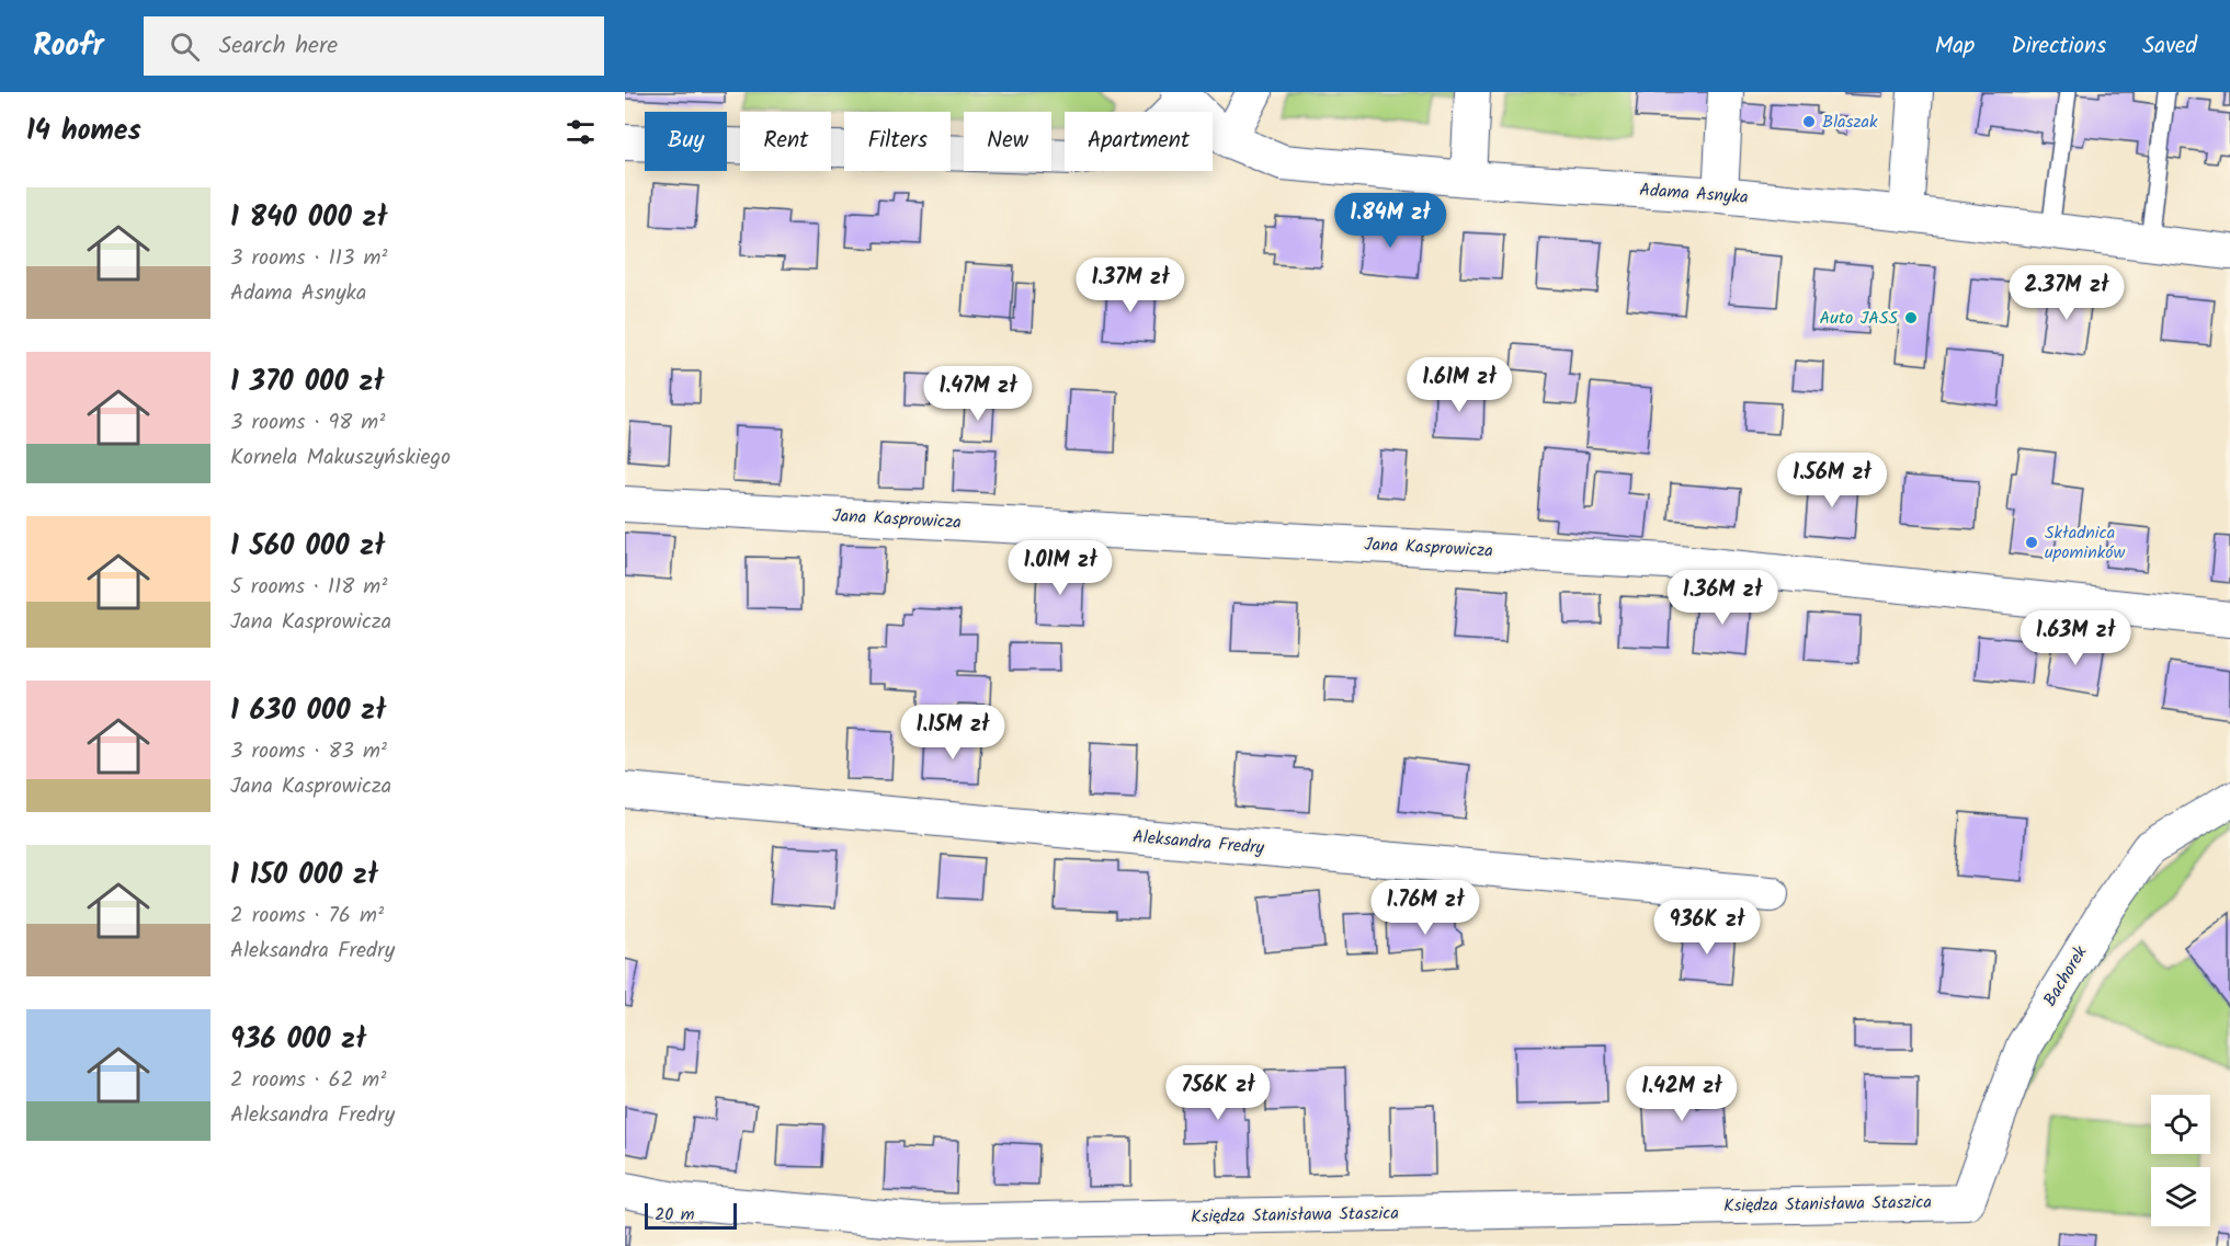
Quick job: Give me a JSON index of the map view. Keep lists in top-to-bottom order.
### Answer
{
  "streets": {
    "street": [
      "Adama Asnyka",
      "Jana Kasprowicza",
      "Aleksandra Fredry",
      "Bachorek",
      "Księdza Stanisława Staszica"
    ]
  },
  "crossings": [
    ["Bachorek", "Księdza Stanisława Staszica"]
  ],
  "places": ["Blaszak", "Auto JASS", "Składnica upominków"],
  "scale_bar": "20 m",
  "page": {
    "header": "Roofr",
    "search": "Search here",
    "nav": ["Map", "Directions", "Saved"],
    "heading": "14 homes",
    "chip": [
      "Buy",
      "Rent",
      "Filters",
      "New",
      "Apartment"
    ],
    "list": [
      {
        "name": "1 840 000 zł",
        "note": "3 rooms · 113 m² · Adama Asnyka"
      },
      {
        "name": "1 370 000 zł",
        "note": "3 rooms · 98 m² · Kornela Makuszyńskiego"
      },
      {
        "name": "1 560 000 zł",
        "note": "5 rooms · 118 m² · Jana Kasprowicza"
      },
      {
        "name": "1 630 000 zł",
        "note": "3 rooms · 83 m² · Jana Kasprowicza"
      },
      {
        "name": "1 150 000 zł",
        "note": "2 rooms · 76 m² · Aleksandra Fredry"
      },
      {
        "name": "936 000 zł",
        "note": "2 rooms · 62 m² · Aleksandra Fredry"
      }
    ],
    "price": [
      "1.84M zł",
      "1.37M zł",
      "2.37M zł",
      "1.61M zł",
      "1.47M zł",
      "1.56M zł",
      "1.01M zł",
      "1.36M zł",
      "1.63M zł",
      "1.15M zł",
      "1.76M zł",
      "936K zł",
      "756K zł",
      "1.42M zł"
    ],
    "scale": "20 m"
  }
}
